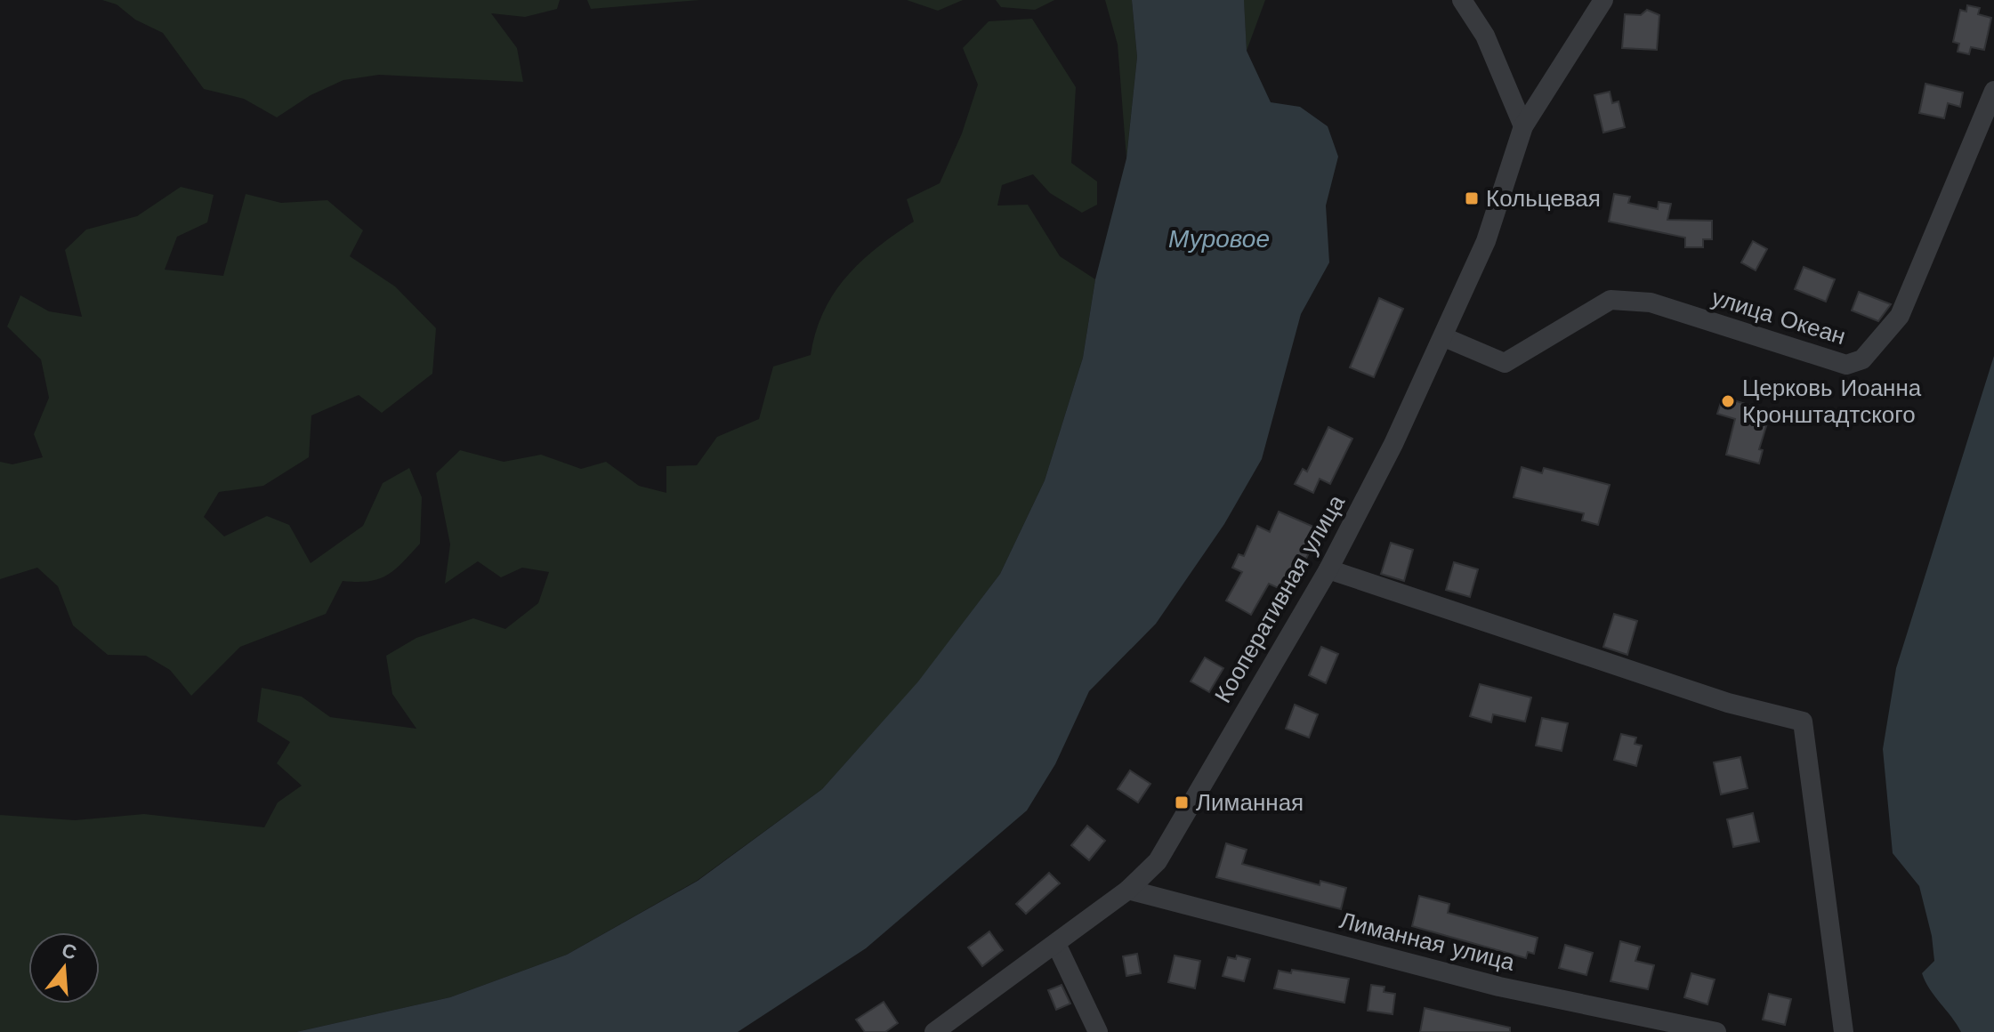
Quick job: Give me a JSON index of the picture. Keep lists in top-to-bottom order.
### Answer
{
  "streets": {
    "street": ["улица Океан", "Кооперативная улица", "Лиманная улица"]
  },
  "crossings": [
    ["улица Океан", "Кооперативная улица"],
    ["Кооперативная улица", "Лиманная улица"]
  ],
  "water": ["Муровое"],
  "places": {
    "transit": ["Кольцевая", "Лиманная"],
    "other": ["Церковь Иоанна Кронштадтского"]
  },
  "north": "top"
}
